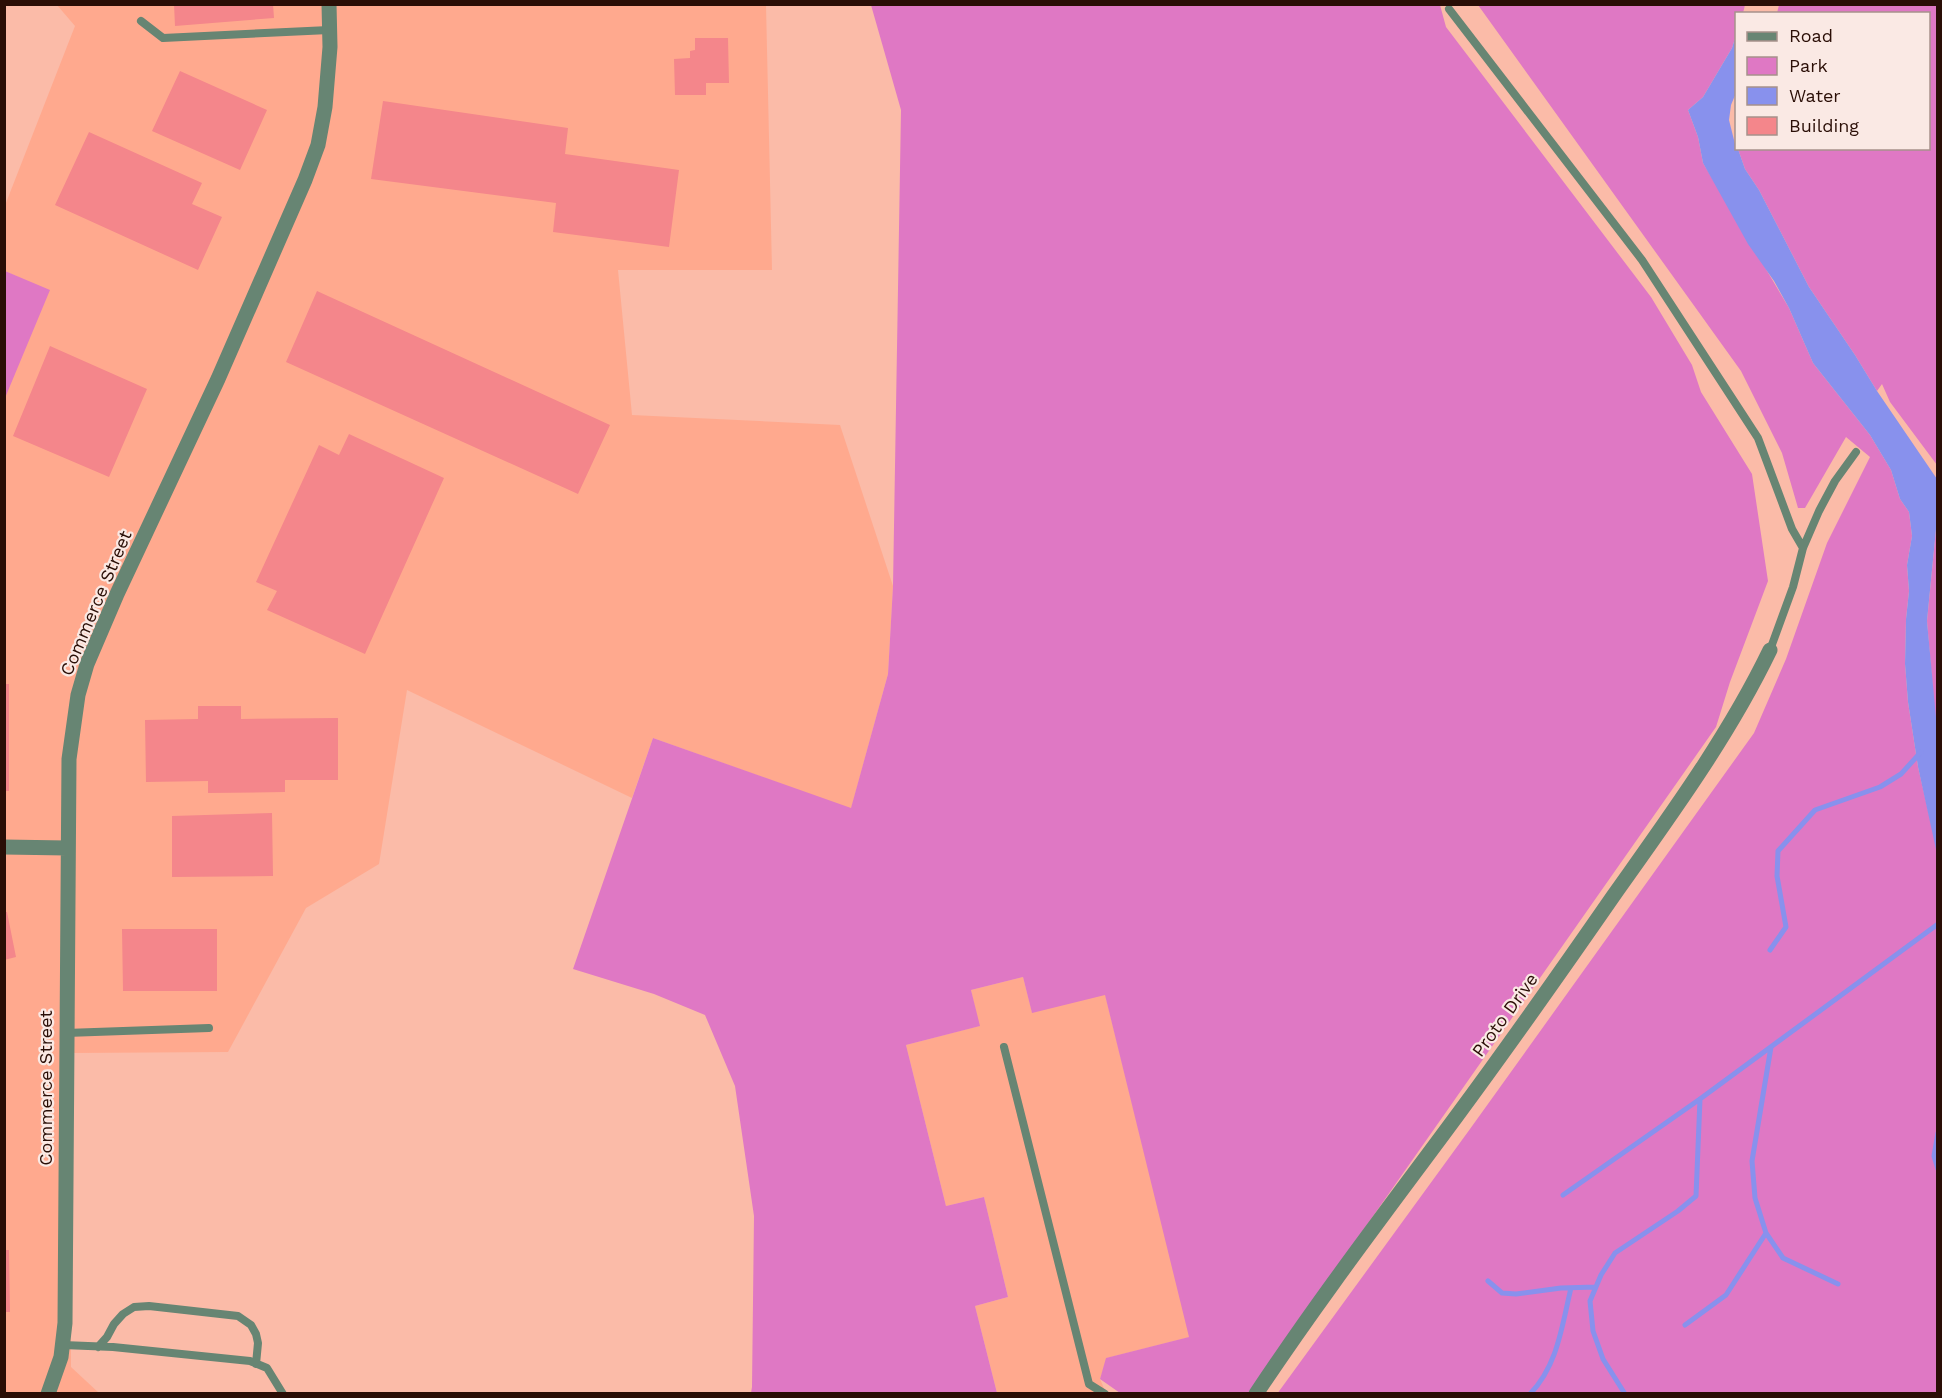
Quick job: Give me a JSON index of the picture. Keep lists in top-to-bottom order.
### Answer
{
  "streets": {
    "street": ["Commerce Street", "Proto Drive"]
  },
  "legend": [
    "Road",
    "Park",
    "Water",
    "Building"
  ]
}
